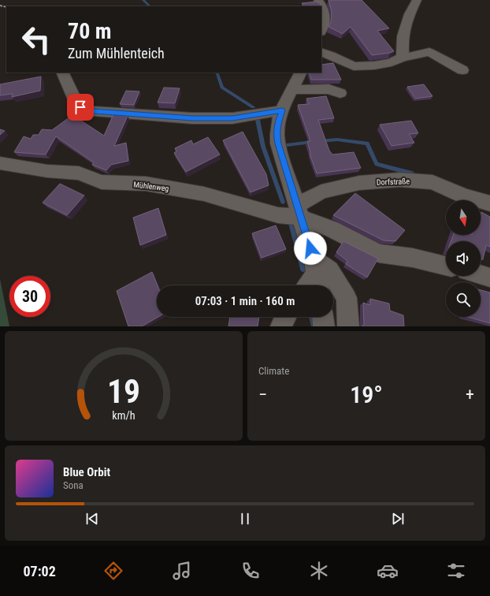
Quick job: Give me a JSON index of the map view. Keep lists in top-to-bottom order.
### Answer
{
  "streets": {
    "street": ["Dorfstraße", "Mühlenweg"]
  },
  "crossings": [
    ["Dorfstraße", "Mühlenweg"]
  ],
  "north": "bottom",
  "page": {
    "turn": ["70 m", "Zum Mühlenteich"],
    "limit": "30",
    "trip": "07:03 · 1 min · 160 m",
    "tile": "Climate",
    "heat": ["−", "19°", "+"],
    "song": ["Blue Orbit", "Sona"],
    "tabs": "07:02",
    "gauge": ["19", "km/h"]
  }
}
